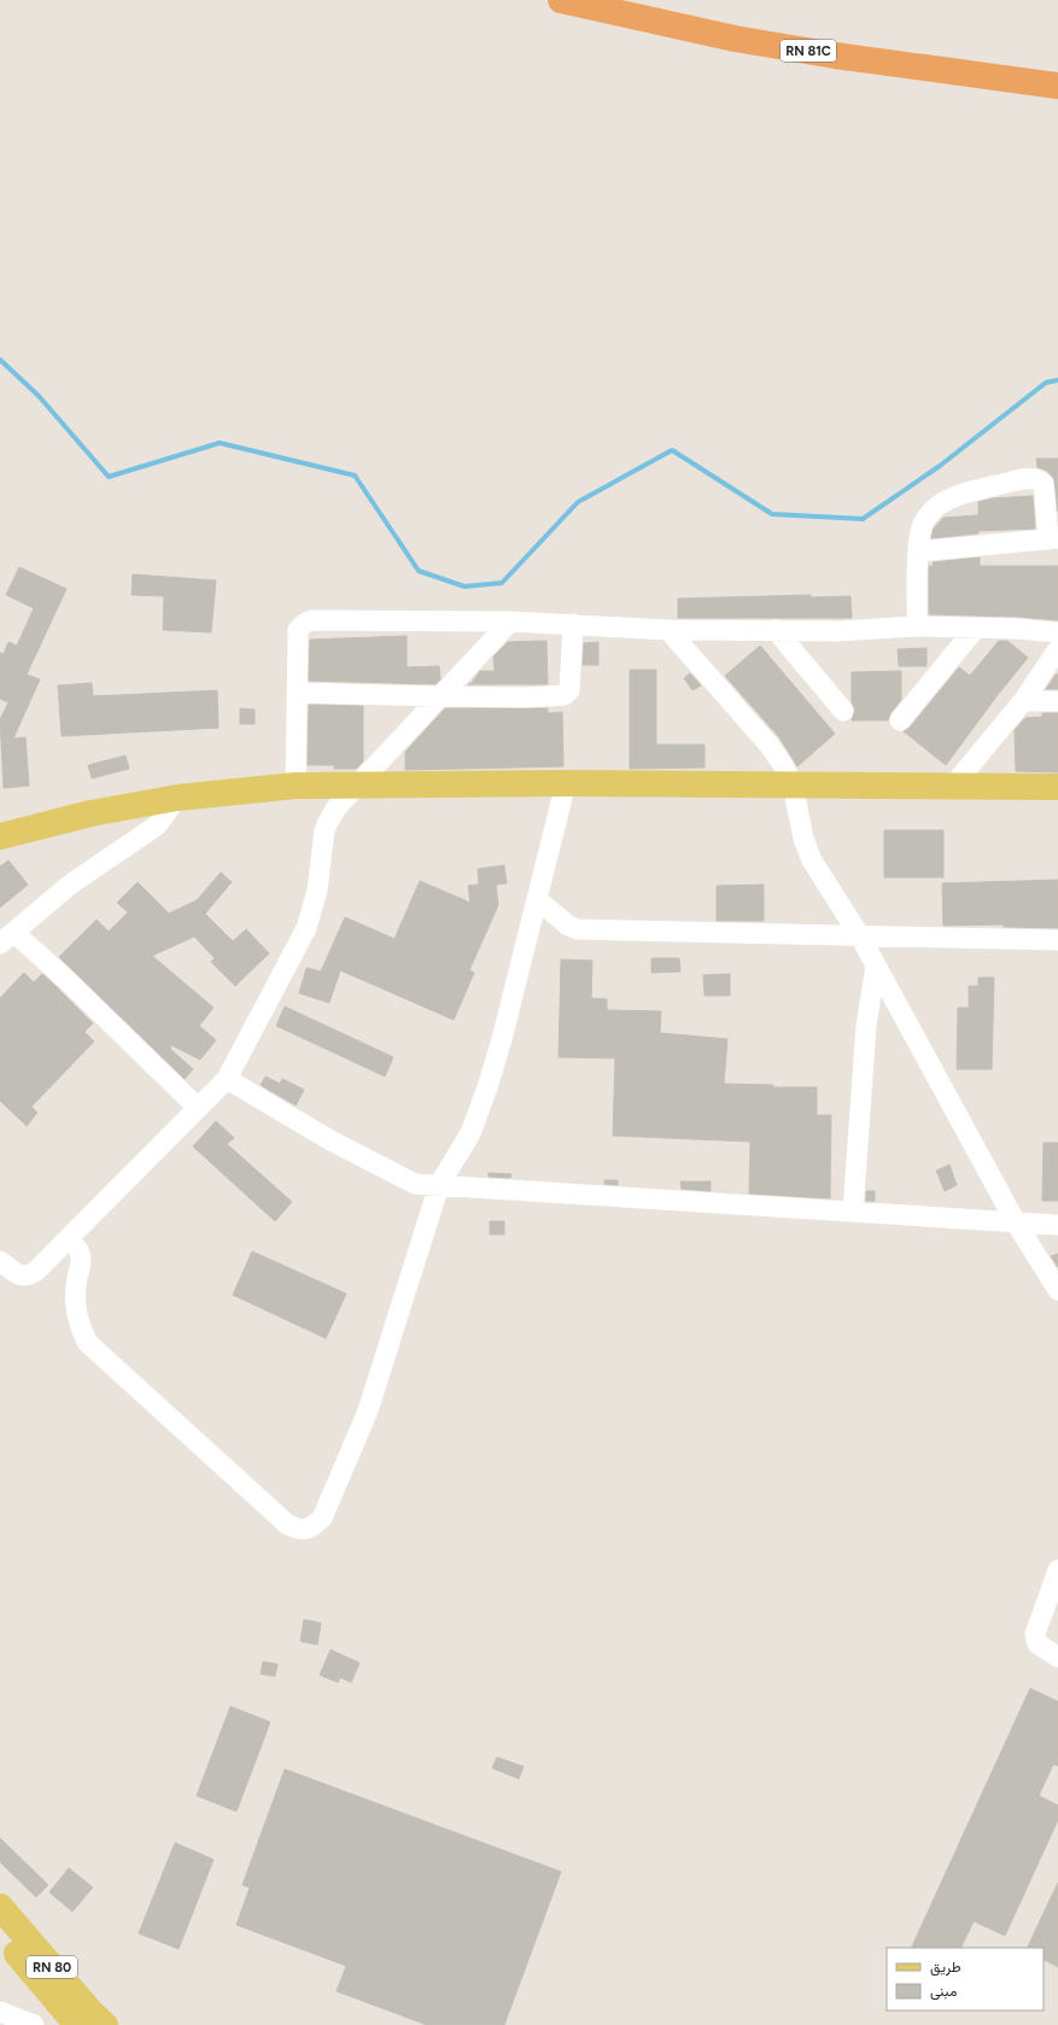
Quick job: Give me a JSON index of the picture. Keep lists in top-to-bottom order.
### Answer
{
  "streets": {
    "highway": ["RN 81C"],
    "main road": ["RN 80"]
  },
  "legend": ["طريق", "مبنى"]
}
